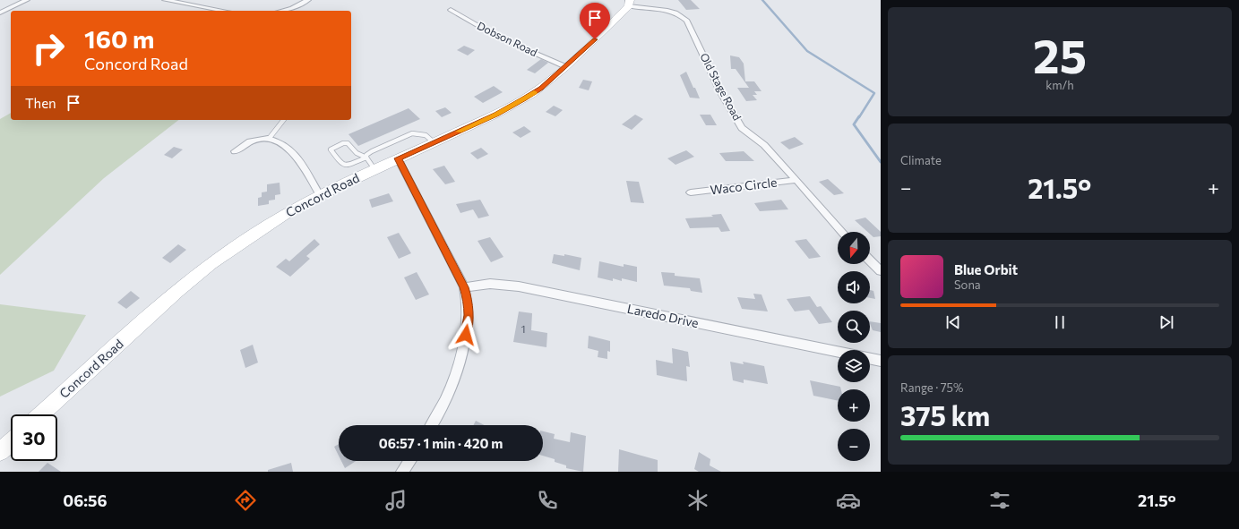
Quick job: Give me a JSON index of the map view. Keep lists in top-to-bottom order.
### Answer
{
  "streets": {
    "main road": ["Concord Road"],
    "street": [
      "Dobson Road",
      "Old Stage Road",
      "Waco Circle",
      "Laredo Drive"
    ]
  },
  "crossings": [
    ["Dobson Road", "Concord Road"],
    ["Old Stage Road", "Waco Circle"],
    ["Old Stage Road", "Concord Road"]
  ],
  "house_numbers": ["1"],
  "north": "bottom",
  "page": {
    "tile": [
      ["25", "km/h"],
      "Climate",
      ["Range · 75%", "375 km"]
    ],
    "turn": ["160 m", "Concord Road"],
    "then": "Then",
    "heat": ["−", "21.5°", "+"],
    "map_buttons": ["+", "−"],
    "song": ["Blue Orbit", "Sona"],
    "limit": "30",
    "trip": "06:57 · 1 min · 420 m",
    "tabs": ["06:56", "21.5°"]
  }
}
